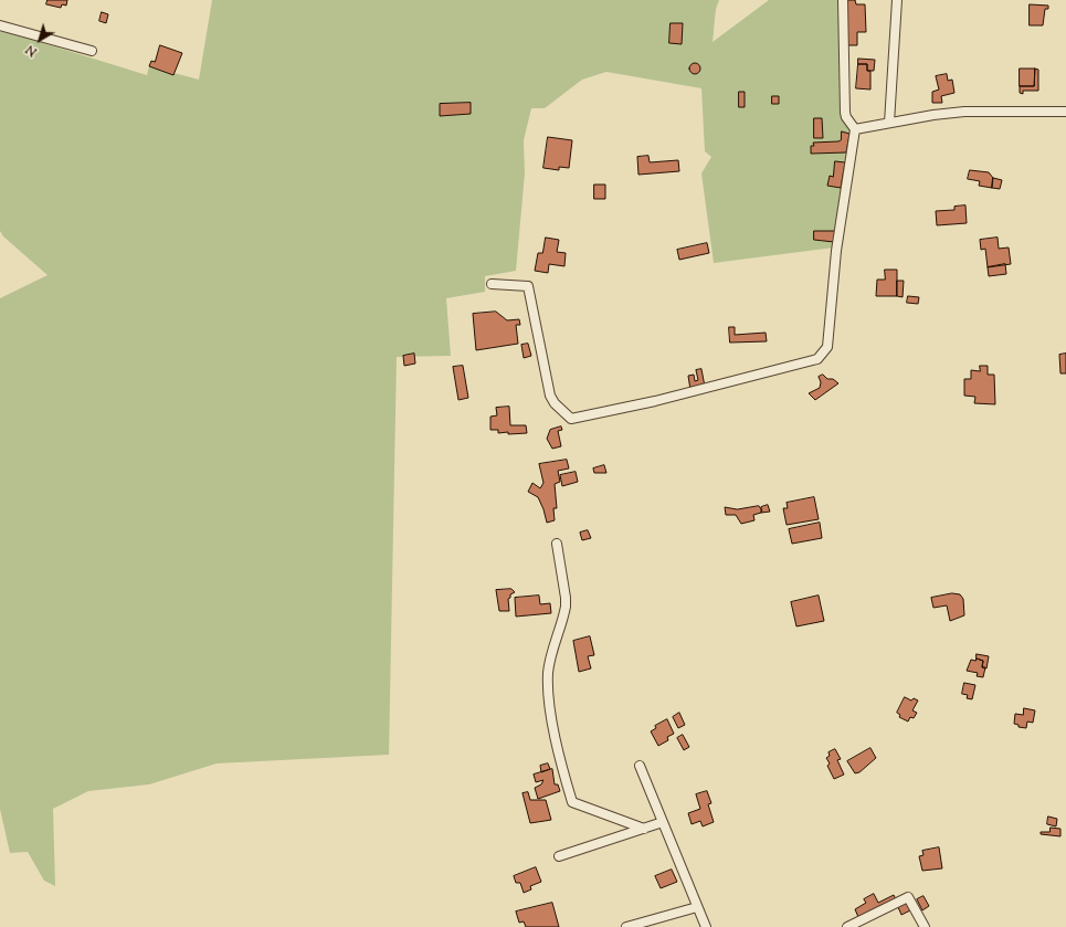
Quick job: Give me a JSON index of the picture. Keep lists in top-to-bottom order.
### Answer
{
  "north": "bottom left"
}
